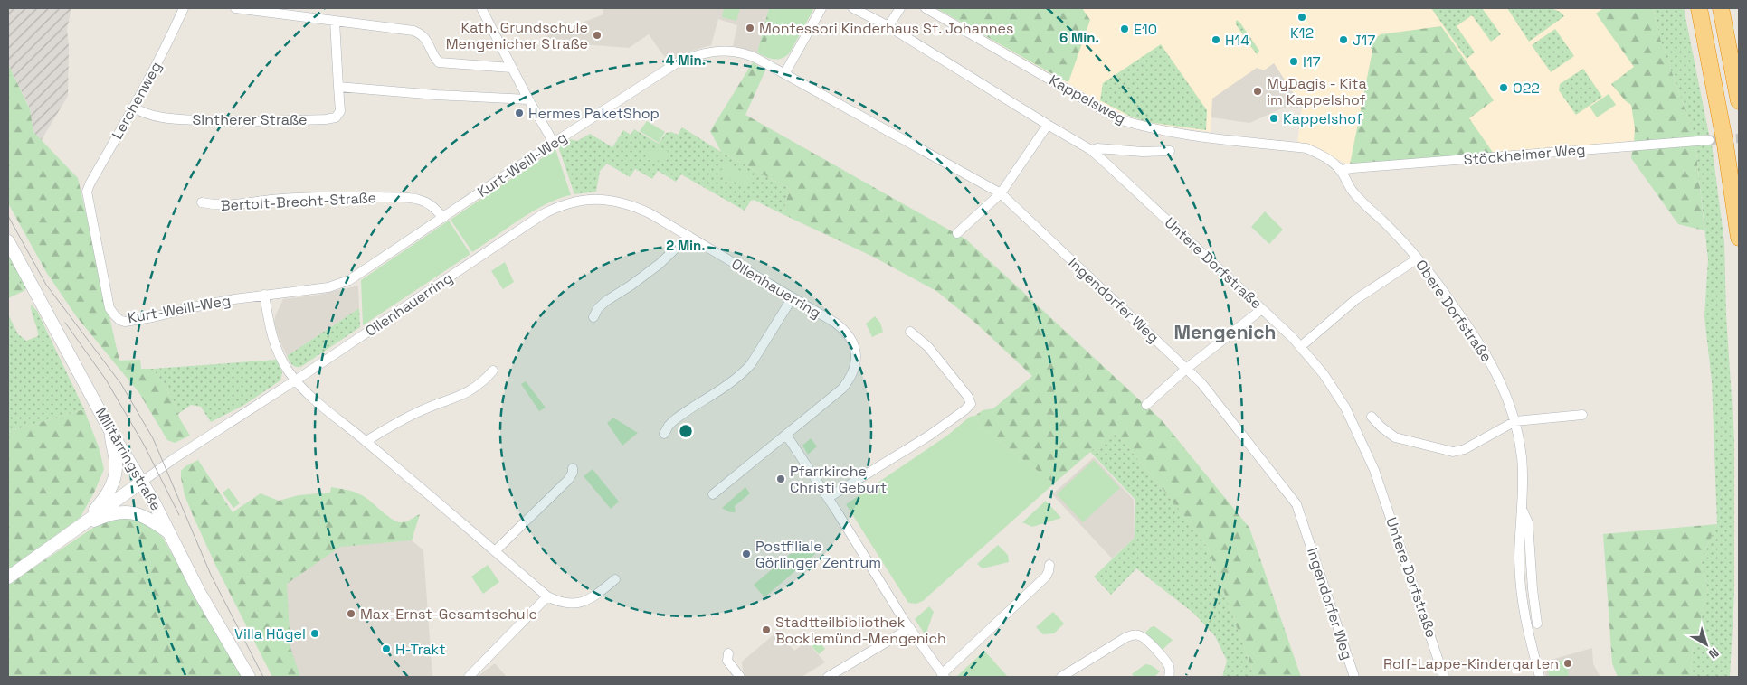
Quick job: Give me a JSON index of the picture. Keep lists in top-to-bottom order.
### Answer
{
  "streets": {
    "main road": ["Militärringstraße"],
    "street": [
      "Kappelsweg",
      "Lerchenweg",
      "Sintherer Straße",
      "Stöckheimer Weg",
      "Kurt-Weill-Weg",
      "Bertolt-Brecht-Straße",
      "Untere Dorfstraße",
      "Ollenhauerring",
      "Ingendorfer Weg",
      "Obere Dorfstraße"
    ]
  },
  "crossings": [
    ["Kappelsweg", "Stöckheimer Weg"],
    ["Kappelsweg", "Obere Dorfstraße"],
    ["Lerchenweg", "Sintherer Straße"],
    ["Lerchenweg", "Kurt-Weill-Weg"],
    ["Stöckheimer Weg", "Obere Dorfstraße"],
    ["Kurt-Weill-Weg", "Bertolt-Brecht-Straße"],
    ["Kurt-Weill-Weg", "Ingendorfer Weg"],
    ["Ollenhauerring", "Militärringstraße"]
  ],
  "districts": ["Mengenich"],
  "places": [
    "K12",
    "Montessori Kinderhaus St. Johannes",
    "E10",
    "Kath. Grundschule Mengenicher Straße",
    "H14",
    "J17",
    "I17",
    "O22",
    "MyDagis - Kita im Kappelshof",
    "Hermes PaketShop",
    "Kappelshof",
    "Pfarrkirche Christi Geburt",
    "Postfiliale Görlinger Zentrum",
    "Max-Ernst-Gesamtschule",
    "Stadtteilbibliothek Bocklemünd-Mengenich",
    "Villa Hügel",
    "H-Trakt",
    "Rolf-Lappe-Kindergarten"
  ],
  "north": "bottom right",
  "rings": ["6 Min.", "4 Min.", "2 Min."]
}
